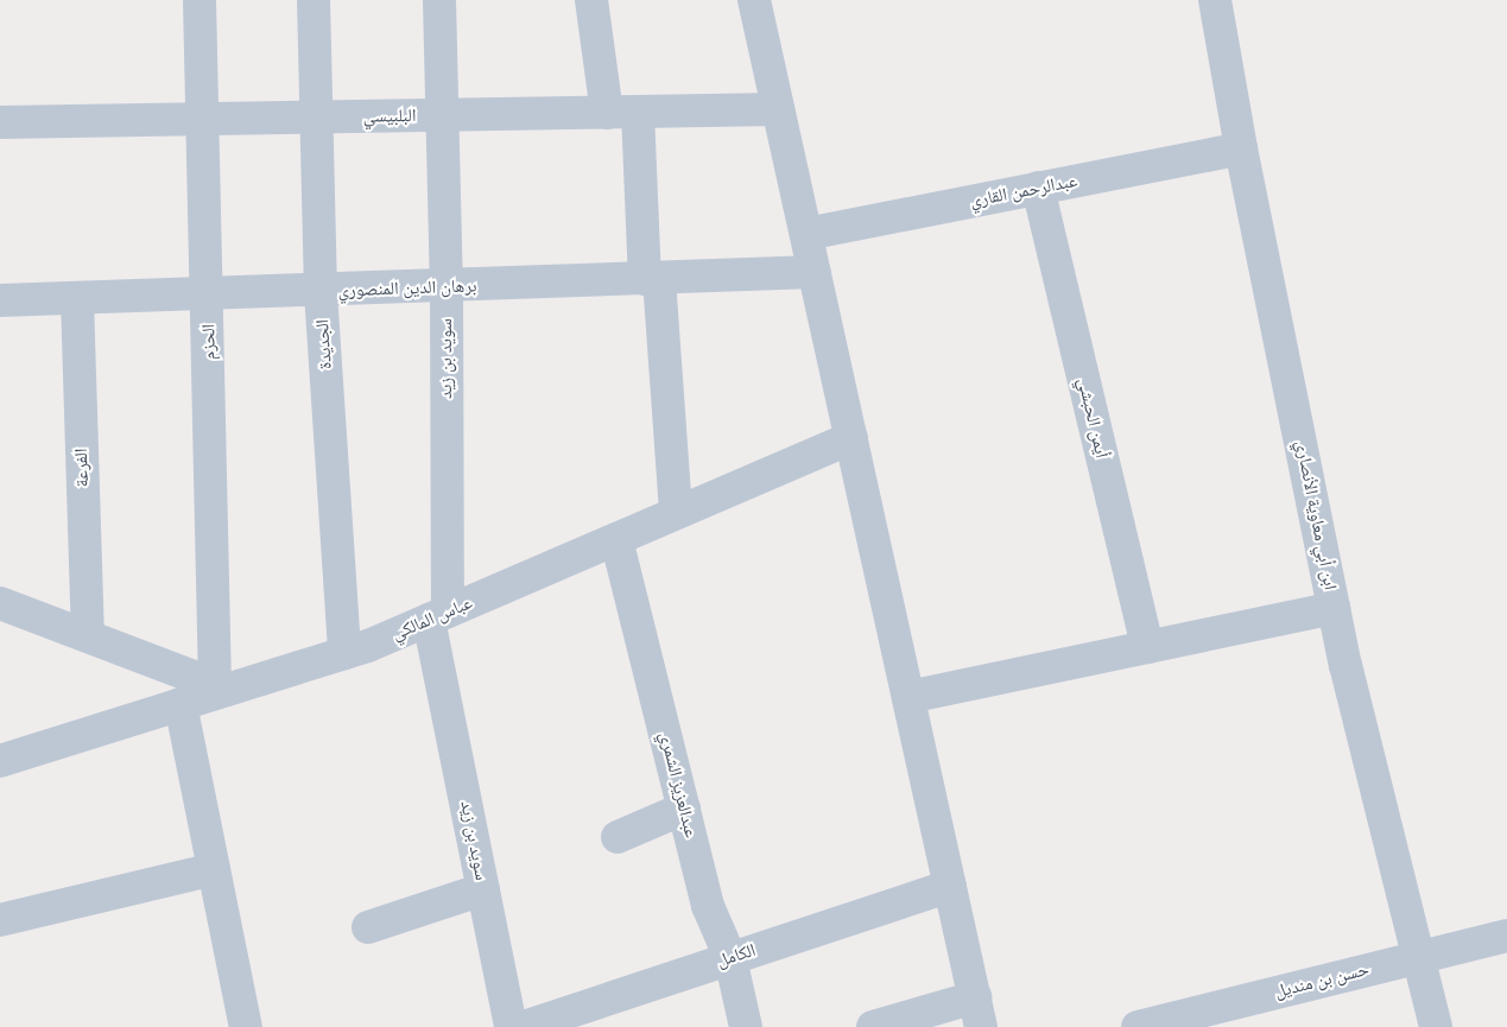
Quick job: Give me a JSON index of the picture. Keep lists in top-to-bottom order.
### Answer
{
  "streets": {
    "street": [
      "البلبيسي",
      "عبدالرحمن القاري",
      "برهان الدين المنصوري",
      "الحزم",
      "الجديدة",
      "سويد بن زيد",
      "أيمن الحبشي",
      "الفرعة",
      "ابن أبي معاوية الأنصاري",
      "عباس المالكي",
      "عبدالعزيز الشمري",
      "الكامل",
      "حسن بن منديل"
    ]
  },
  "crossings": [
    ["البلبيسي", "الحزم"],
    ["البلبيسي", "الجديدة"],
    ["البلبيسي", "سويد بن زيد"],
    ["عبدالرحمن القاري", "أيمن الحبشي"],
    ["عبدالرحمن القاري", "ابن أبي معاوية الأنصاري"],
    ["برهان الدين المنصوري", "الحزم"],
    ["برهان الدين المنصوري", "الجديدة"],
    ["برهان الدين المنصوري", "سويد بن زيد"],
    ["برهان الدين المنصوري", "الفرعة"],
    ["الحزم", "عباس المالكي"],
    ["الجديدة", "عباس المالكي"],
    ["سويد بن زيد", "عباس المالكي"],
    ["ابن أبي معاوية الأنصاري", "حسن بن منديل"],
    ["عباس المالكي", "عبدالعزيز الشمري"],
    ["عبدالعزيز الشمري", "الكامل"]
  ]
}
